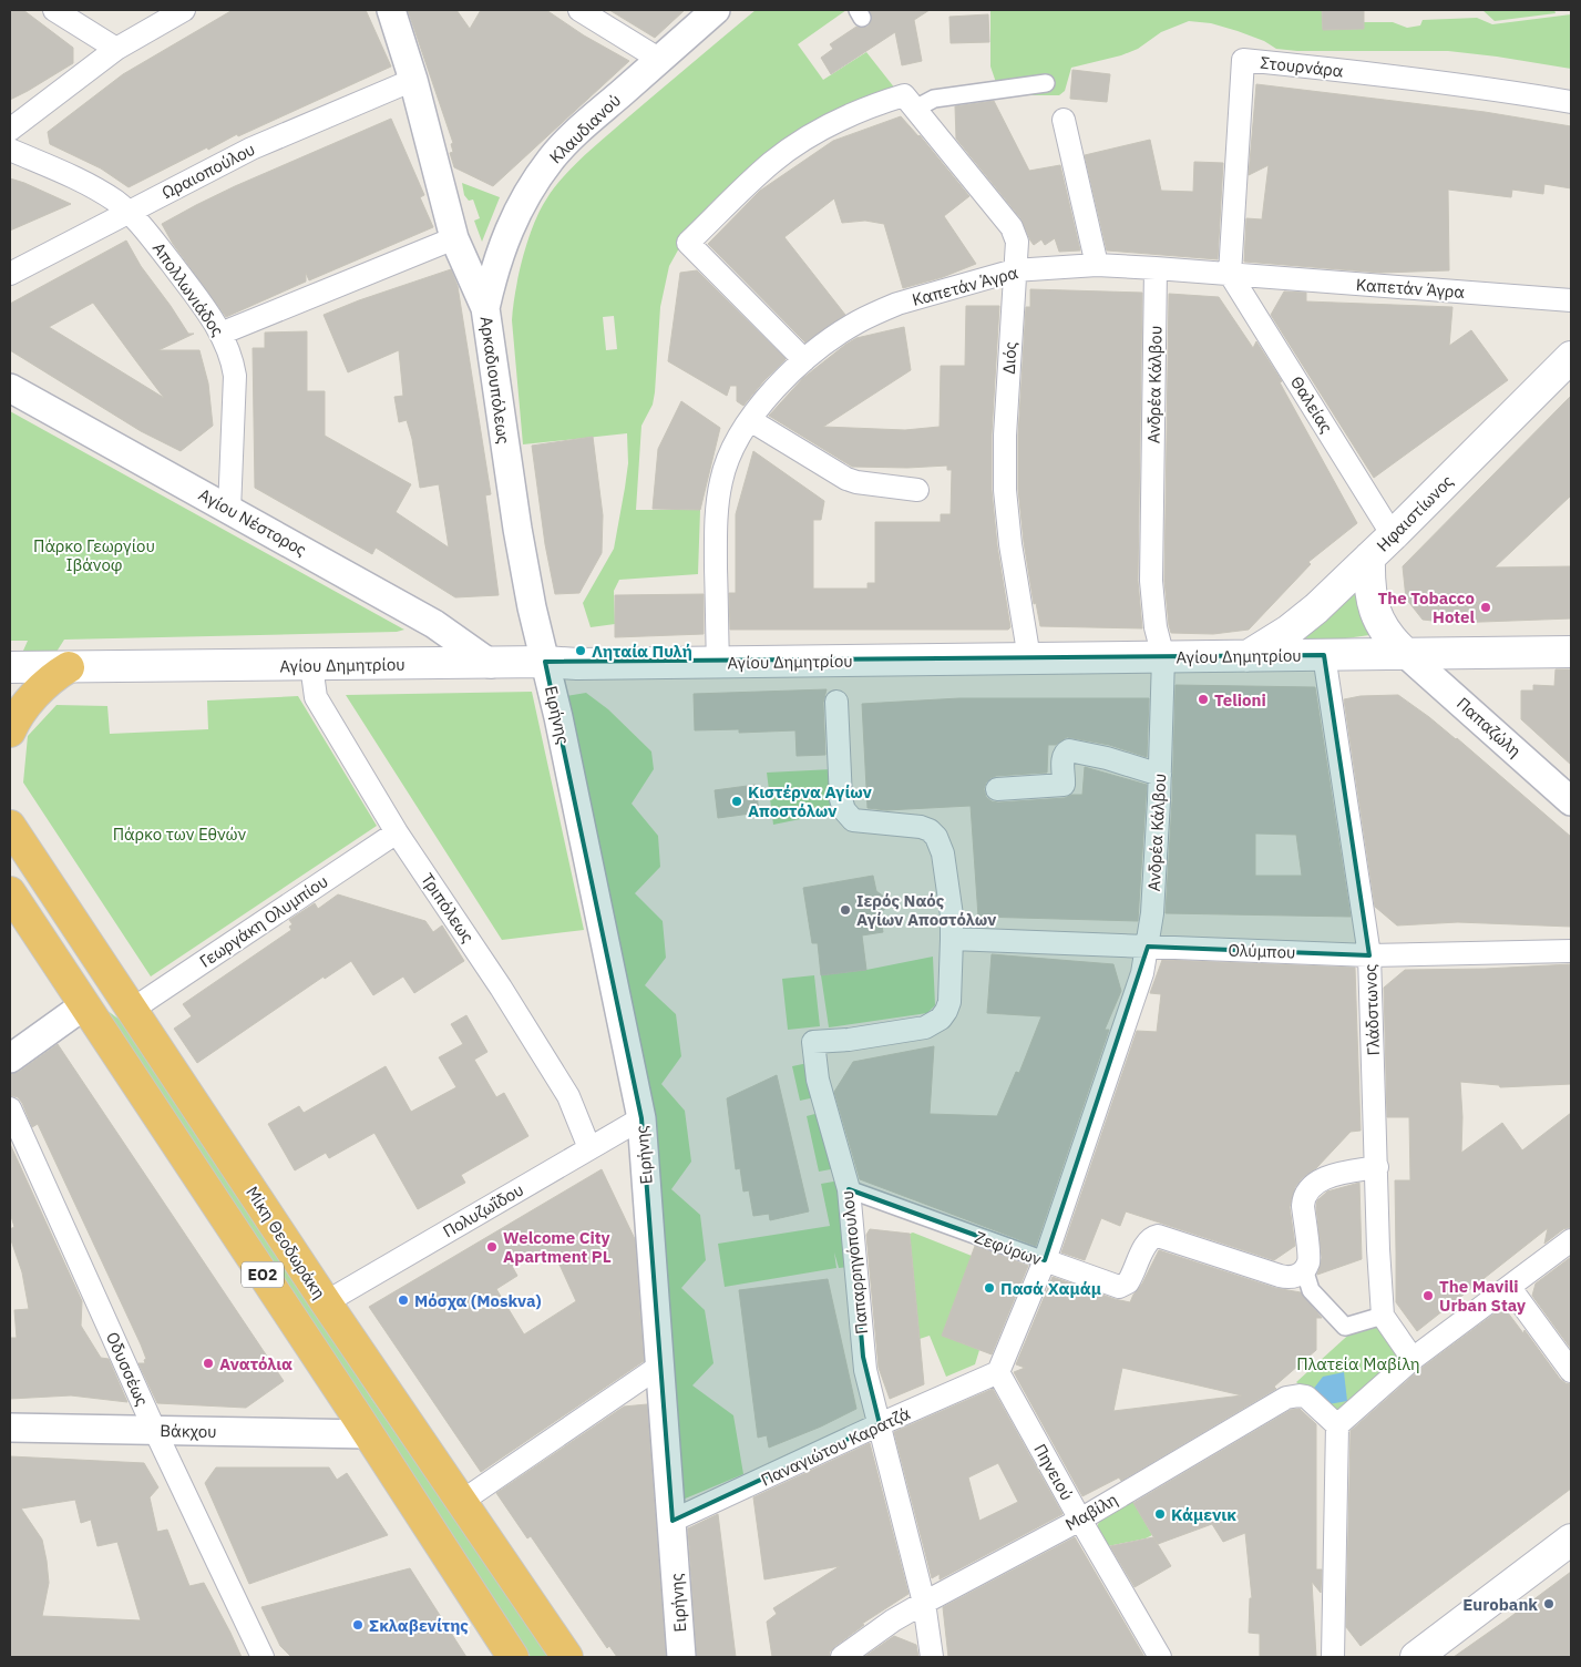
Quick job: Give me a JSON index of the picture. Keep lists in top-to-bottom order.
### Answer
{
  "streets": {
    "highway": ["Μίκη Θεοδωράκη", "ΕΟ2"],
    "main road": ["Ηφαιστίωνος", "Αγίου Δημητρίου"],
    "street": [
      "Στουρνάρα",
      "Κλαυδιανού",
      "Ωραιοπούλου",
      "Καπετάν Άγρα",
      "Απολλωνιάδος",
      "Διός",
      "Αρκαδιουπόλεως",
      "Ανδρέα Κάλβου",
      "Θαλείας",
      "Αγίου Νέστορος",
      "Ειρήνης",
      "Παπαζώλη",
      "Τριπόλεως",
      "Γεωργάκη Ολυμπίου",
      "Ολύμπου",
      "Γλάδστωνος",
      "Πολυζωΐδου",
      "Ζεφύρων",
      "Παπαρρηγόπουλου",
      "Οδυσσέως",
      "Βάκχου",
      "Παναγιώτου Καρατζά",
      "Πηνειού",
      "Μαβίλη"
    ]
  },
  "crossings": [
    ["Στουρνάρα", "Καπετάν Άγρα"],
    ["Στουρνάρα", "Θαλείας"],
    ["Κλαυδιανού", "Αρκαδιουπόλεως"],
    ["Ωραιοπούλου", "Απολλωνιάδος"],
    ["Ωραιοπούλου", "Αρκαδιουπόλεως"],
    ["Καπετάν Άγρα", "Διός"],
    ["Καπετάν Άγρα", "Ανδρέα Κάλβου"],
    ["Καπετάν Άγρα", "Θαλείας"],
    ["Καπετάν Άγρα", "Αγίου Δημητρίου"],
    ["Απολλωνιάδος", "Αγίου Νέστορος"],
    ["Διός", "Αγίου Δημητρίου"],
    ["Αρκαδιουπόλεως", "Αγίου Δημητρίου"],
    ["Αρκαδιουπόλεως", "Ειρήνης"],
    ["Ανδρέα Κάλβου", "Αγίου Δημητρίου"],
    ["Ανδρέα Κάλβου", "Ολύμπου"],
    ["Ανδρέα Κάλβου", "Ζεφύρων"],
    ["Ανδρέα Κάλβου", "Παναγιώτου Καρατζά"],
    ["Ανδρέα Κάλβου", "Πηνειού"],
    ["Θαλείας", "Ηφαιστίωνος"],
    ["Ηφαιστίωνος", "Αγίου Δημητρίου"],
    ["Αγίου Νέστορος", "Αγίου Δημητρίου"],
    ["Αγίου Δημητρίου", "Ειρήνης"],
    ["Αγίου Δημητρίου", "Παπαζώλη"],
    ["Αγίου Δημητρίου", "Τριπόλεως"],
    ["Αγίου Δημητρίου", "Γλάδστωνος"],
    ["Ειρήνης", "Πολυζωΐδου"],
    ["Ειρήνης", "Παναγιώτου Καρατζά"],
    ["Τριπόλεως", "Γεωργάκη Ολυμπίου"],
    ["Τριπόλεως", "Πολυζωΐδου"],
    ["Γεωργάκη Ολυμπίου", "Μίκη Θεοδωράκη"],
    ["Ολύμπου", "Γλάδστωνος"],
    ["Ολύμπου", "Παπαρρηγόπουλου"],
    ["Πολυζωΐδου", "Μίκη Θεοδωράκη"],
    ["Ζεφύρων", "Παπαρρηγόπουλου"],
    ["Παπαρρηγόπουλου", "Παναγιώτου Καρατζά"],
    ["Παπαρρηγόπουλου", "Μαβίλη"],
    ["ΕΟ2", "Βάκχου"],
    ["Οδυσσέως", "Βάκχου"],
    ["Παναγιώτου Καρατζά", "Πηνειού"],
    ["Πηνειού", "Μαβίλη"]
  ],
  "parks": ["Πάρκο Γεωργίου Ιβάνοφ", "Πάρκο των Εθνών", "Πλατεία Μαβίλη"],
  "places": [
    "The Tobacco Hotel",
    "Ληταία Πυλή",
    "Telioni",
    "Κιστέρνα Αγίων Αποστόλων",
    "Ιερός Ναός Αγίων Αποστόλων",
    "Welcome City Apartment PL",
    "Πασά Χαμάμ",
    "The Mavili Urban Stay",
    "Μόσχα (Moskva)",
    "Ανατόλια",
    "Κάμενικ",
    "Eurobank",
    "Σκλαβενίτης"
  ]
}
